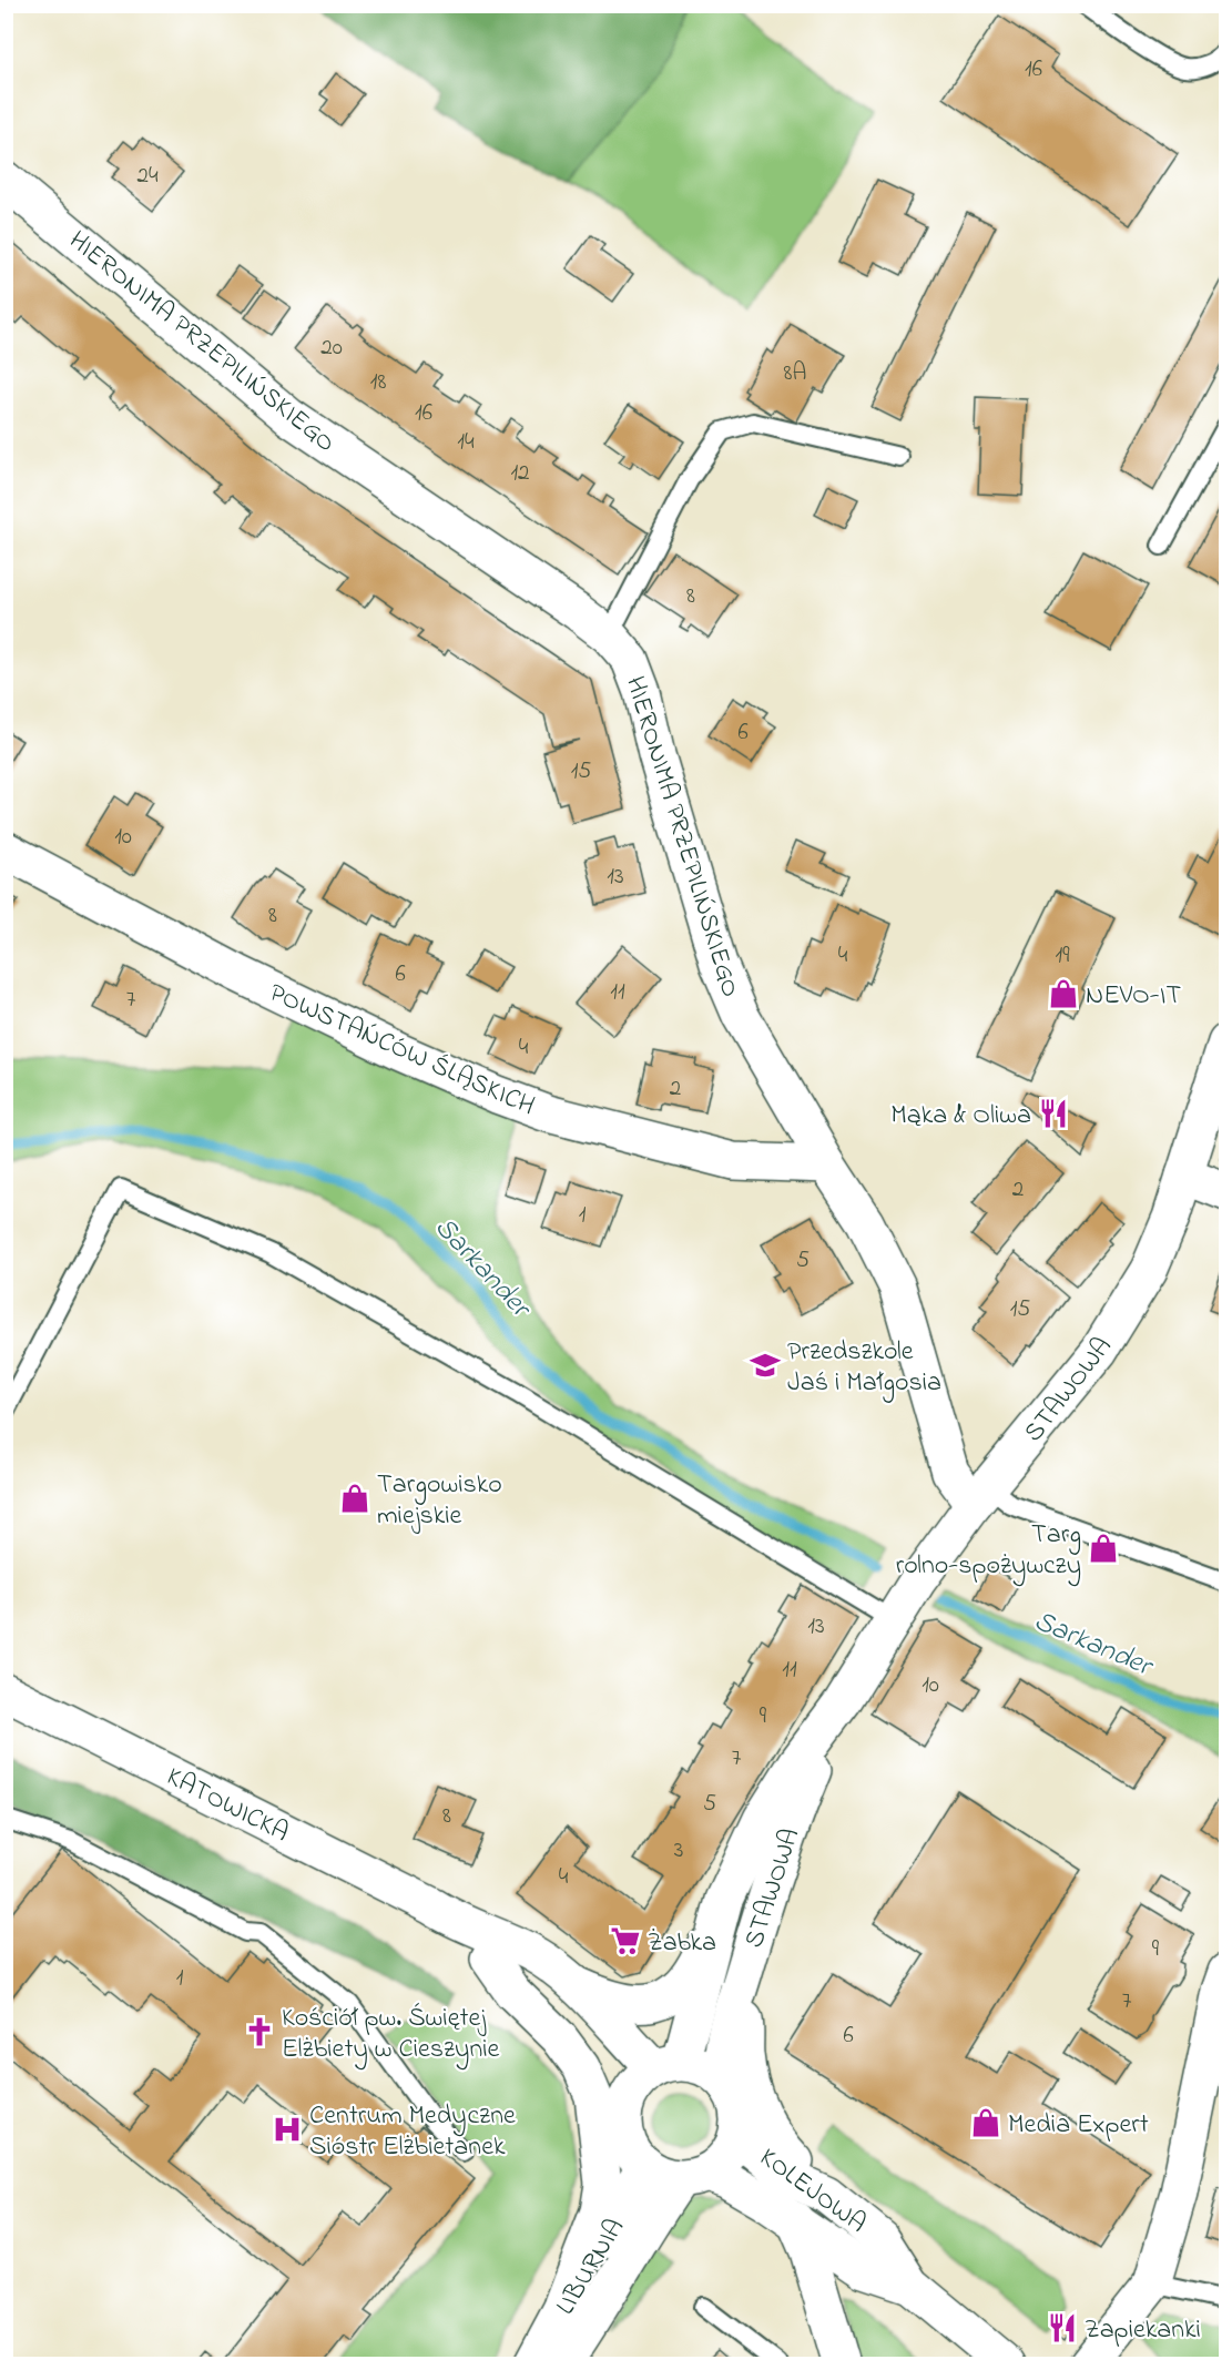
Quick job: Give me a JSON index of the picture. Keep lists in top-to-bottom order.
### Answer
{
  "streets": {
    "street": [
      "HIERONIMA PRZEPILIŃSKIEGO",
      "POWSTAŃCÓW ŚLĄSKICH",
      "STAWOWA",
      "KATOWICKA",
      "KOLEJOWA",
      "LIBURNIA"
    ]
  },
  "crossings": [
    ["HIERONIMA PRZEPILIŃSKIEGO", "POWSTAŃCÓW ŚLĄSKICH"],
    ["HIERONIMA PRZEPILIŃSKIEGO", "STAWOWA"],
    ["STAWOWA", "KATOWICKA"],
    ["STAWOWA", "KOLEJOWA"],
    ["STAWOWA", "LIBURNIA"],
    ["KATOWICKA", "KOLEJOWA"],
    ["KATOWICKA", "LIBURNIA"],
    ["KOLEJOWA", "LIBURNIA"]
  ],
  "water": ["Sarkander"],
  "places": {
    "shop": [
      "NEVO-IT",
      "Targowisko miejskie",
      "Targ rolno-spożywczy",
      "Media Expert"
    ],
    "restaurant": ["Mąka & Oliwa", "Zapiekanki"],
    "school or university": ["Przedszkole Jaś i Małgosia"],
    "supermarket": ["Żabka"],
    "church": ["Kościół pw. Świętej Elżbiety w Cieszynie"],
    "hospital": ["Centrum Medyczne Sióstr Elżbietanek"]
  },
  "house_numbers": [
    "16",
    "24",
    "20",
    "8A",
    "18",
    "16",
    "14",
    "12",
    "8",
    "6",
    "15",
    "10",
    "13",
    "8",
    "4",
    "19",
    "6",
    "11",
    "7",
    "4",
    "2",
    "2",
    "1",
    "5",
    "15",
    "13",
    "11",
    "10",
    "9",
    "7",
    "5",
    "8",
    "3",
    "4",
    "9",
    "1",
    "7",
    "6"
  ]
}
